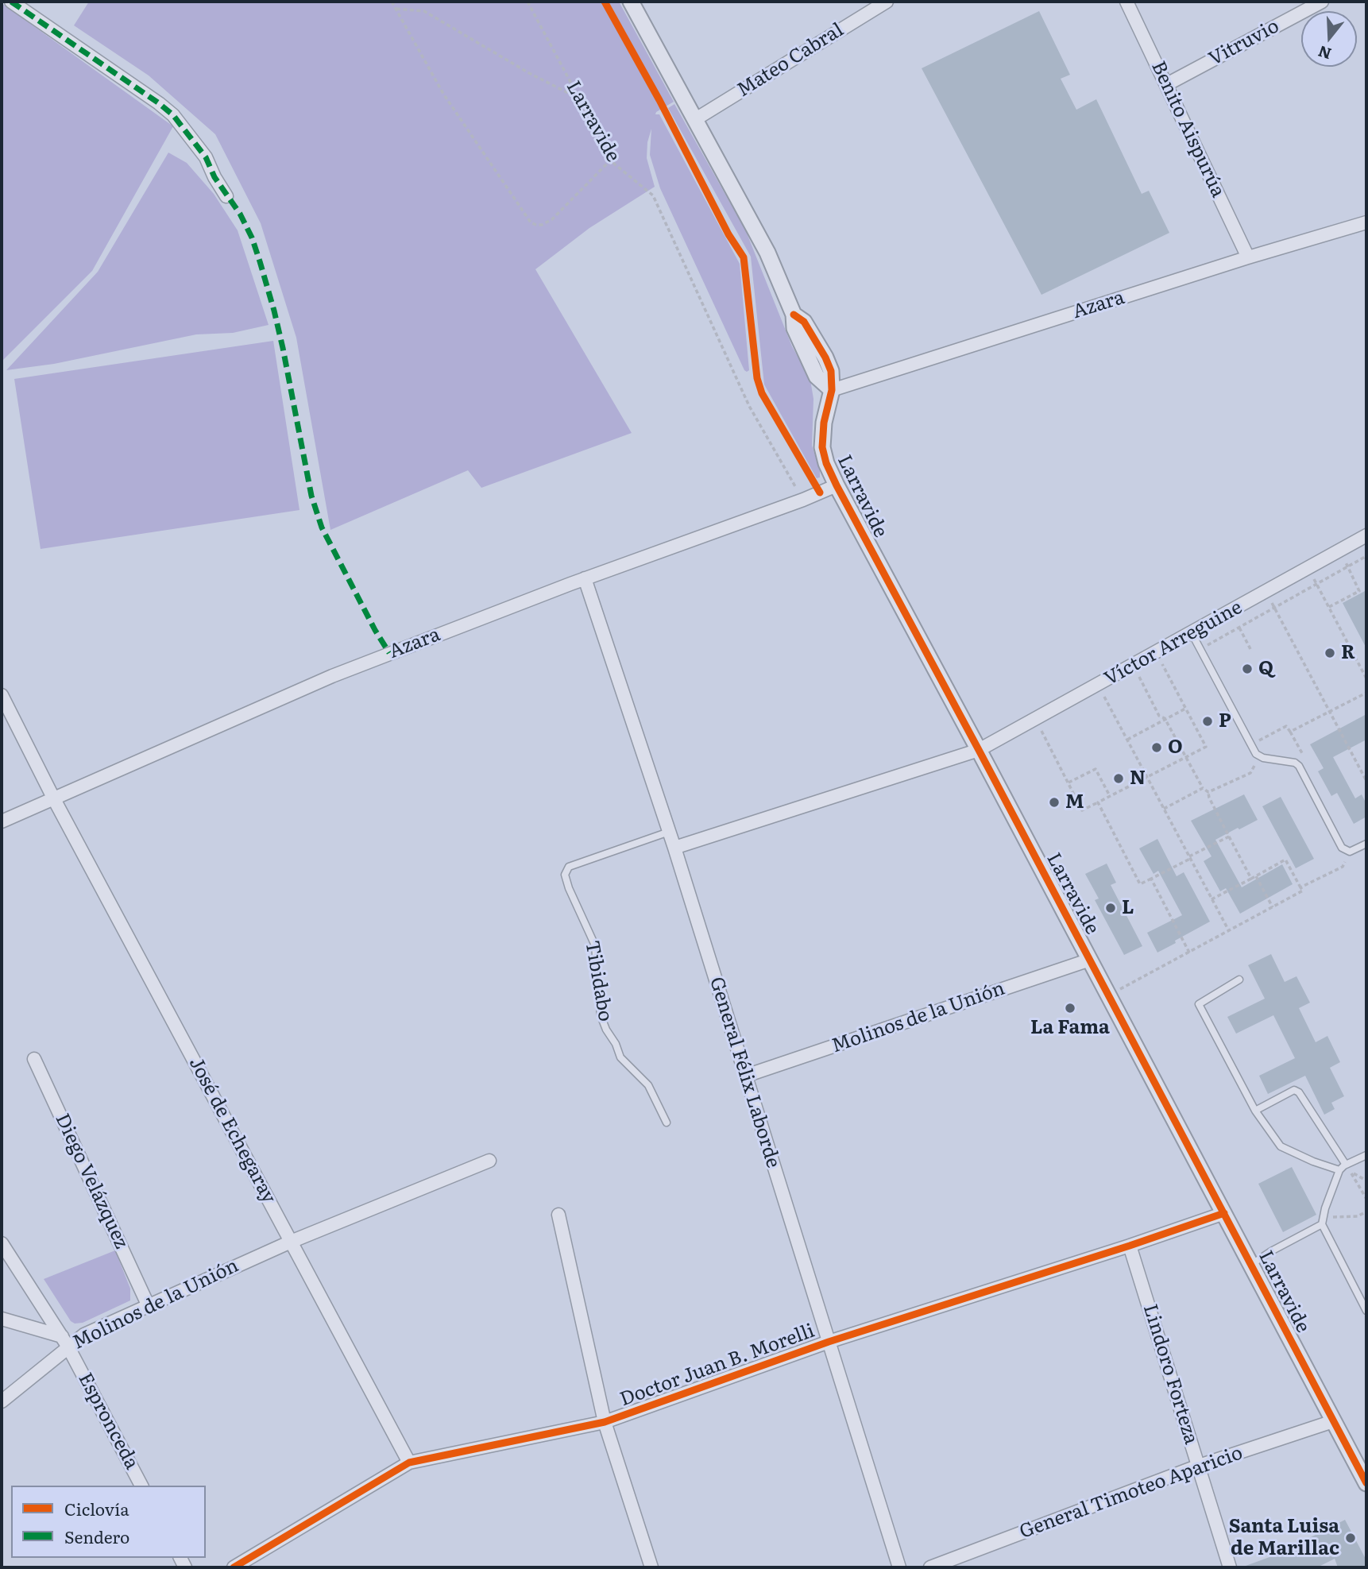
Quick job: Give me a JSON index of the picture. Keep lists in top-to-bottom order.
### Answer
{
  "streets": {
    "street": [
      "Vitruvio",
      "Mateo Cabral",
      "Larravide",
      "Benito Aispurúa",
      "Azara",
      "Víctor Arreguine",
      "Molinos de la Unión",
      "General Félix Laborde",
      "José de Echegaray",
      "Diego Velázquez",
      "Doctor Juan B. Morelli",
      "Lindoro Forteza",
      "Espronceda",
      "General Timoteo Aparicio"
    ],
    "lane": ["Tibidabo"]
  },
  "crossings": [
    ["Vitruvio", "Benito Aispurúa"],
    ["Mateo Cabral", "Larravide"],
    ["Larravide", "Azara"],
    ["Larravide", "Víctor Arreguine"],
    ["Larravide", "Molinos de la Unión"],
    ["Larravide", "Doctor Juan B. Morelli"],
    ["Larravide", "General Timoteo Aparicio"],
    ["Benito Aispurúa", "Azara"],
    ["Azara", "General Félix Laborde"],
    ["Azara", "José de Echegaray"],
    ["Tibidabo", "General Félix Laborde"],
    ["Molinos de la Unión", "General Félix Laborde"],
    ["Molinos de la Unión", "José de Echegaray"],
    ["Molinos de la Unión", "Diego Velázquez"],
    ["Molinos de la Unión", "Espronceda"],
    ["General Félix Laborde", "Doctor Juan B. Morelli"],
    ["José de Echegaray", "Doctor Juan B. Morelli"],
    ["Doctor Juan B. Morelli", "Lindoro Forteza"],
    ["Lindoro Forteza", "General Timoteo Aparicio"]
  ],
  "places": [
    "R",
    "Q",
    "P",
    "O",
    "N",
    "M",
    "L",
    "La Fama",
    "Santa Luisa de Marillac"
  ],
  "legend": ["Ciclovía", "Sendero"],
  "north": "bottom"
}
